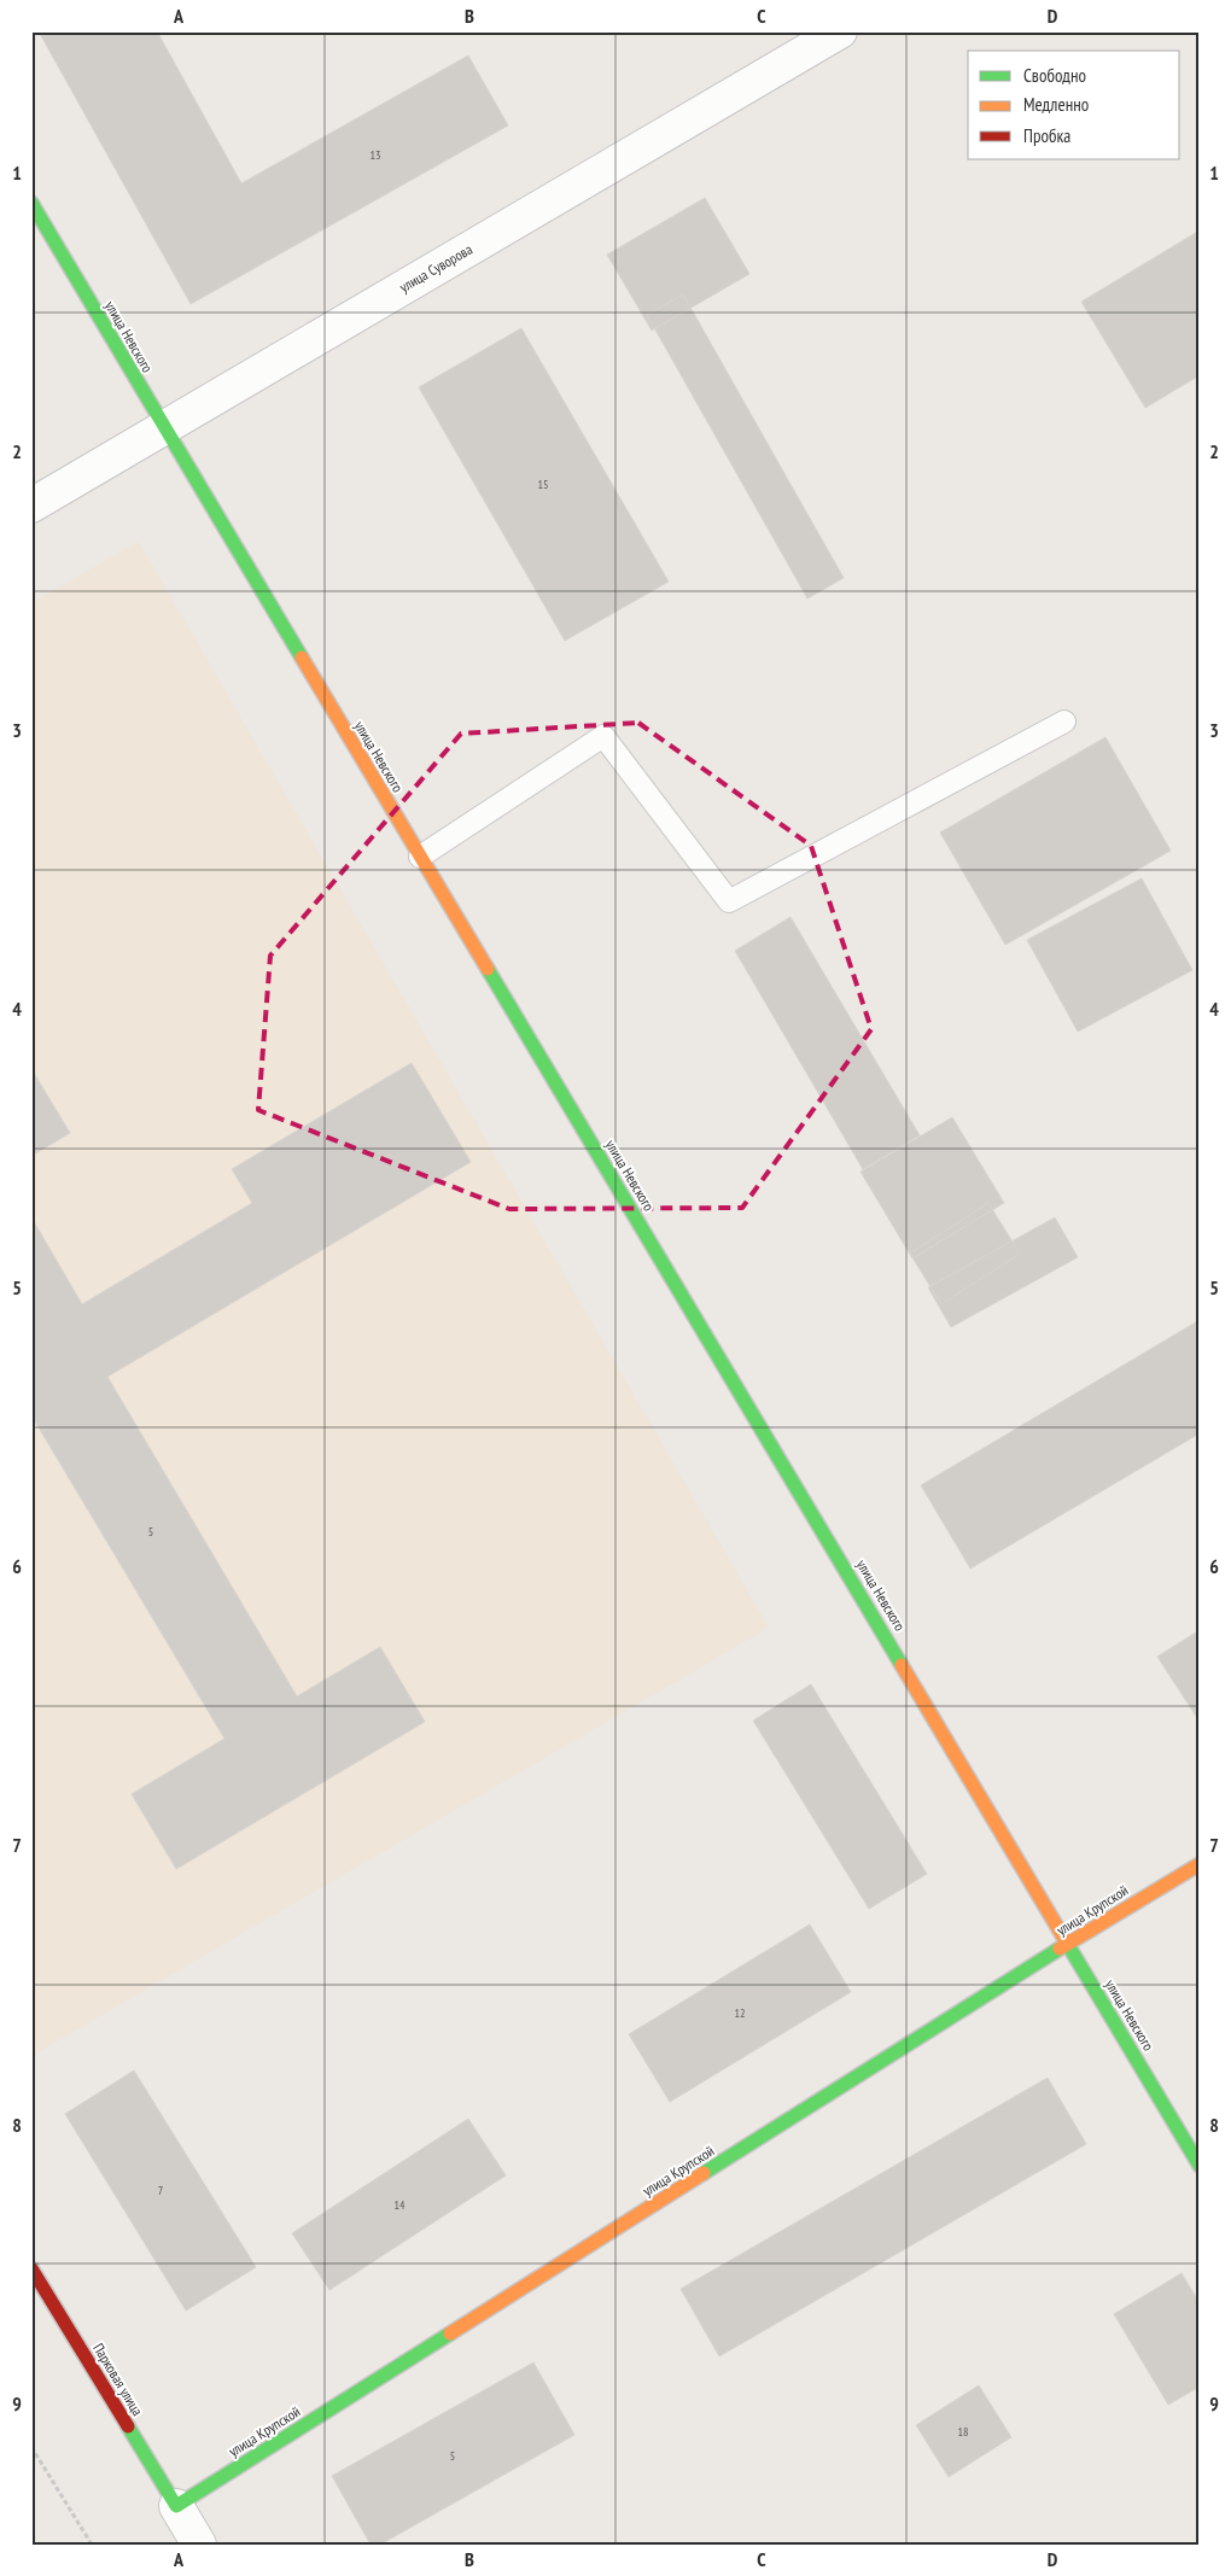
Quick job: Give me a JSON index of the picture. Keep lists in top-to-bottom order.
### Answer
{
  "streets": {
    "main road": ["улица Невского", "улица Крупской", "Парковая улица"],
    "street": ["улица Суворова"]
  },
  "crossings": [
    ["улица Суворова", "улица Невского"],
    ["улица Невского", "улица Крупской"],
    ["улица Крупской", "Парковая улица"]
  ],
  "house_numbers": [
    "13",
    "15",
    "5",
    "12",
    "7",
    "14",
    "18",
    "5"
  ],
  "legend": ["Свободно", "Медленно", "Пробка"],
  "grid": {
    "columns": [
      "A",
      "B",
      "C",
      "D"
    ],
    "rows": [
      "1",
      "2",
      "3",
      "4",
      "5",
      "6",
      "7",
      "8",
      "9"
    ]
  }
}
